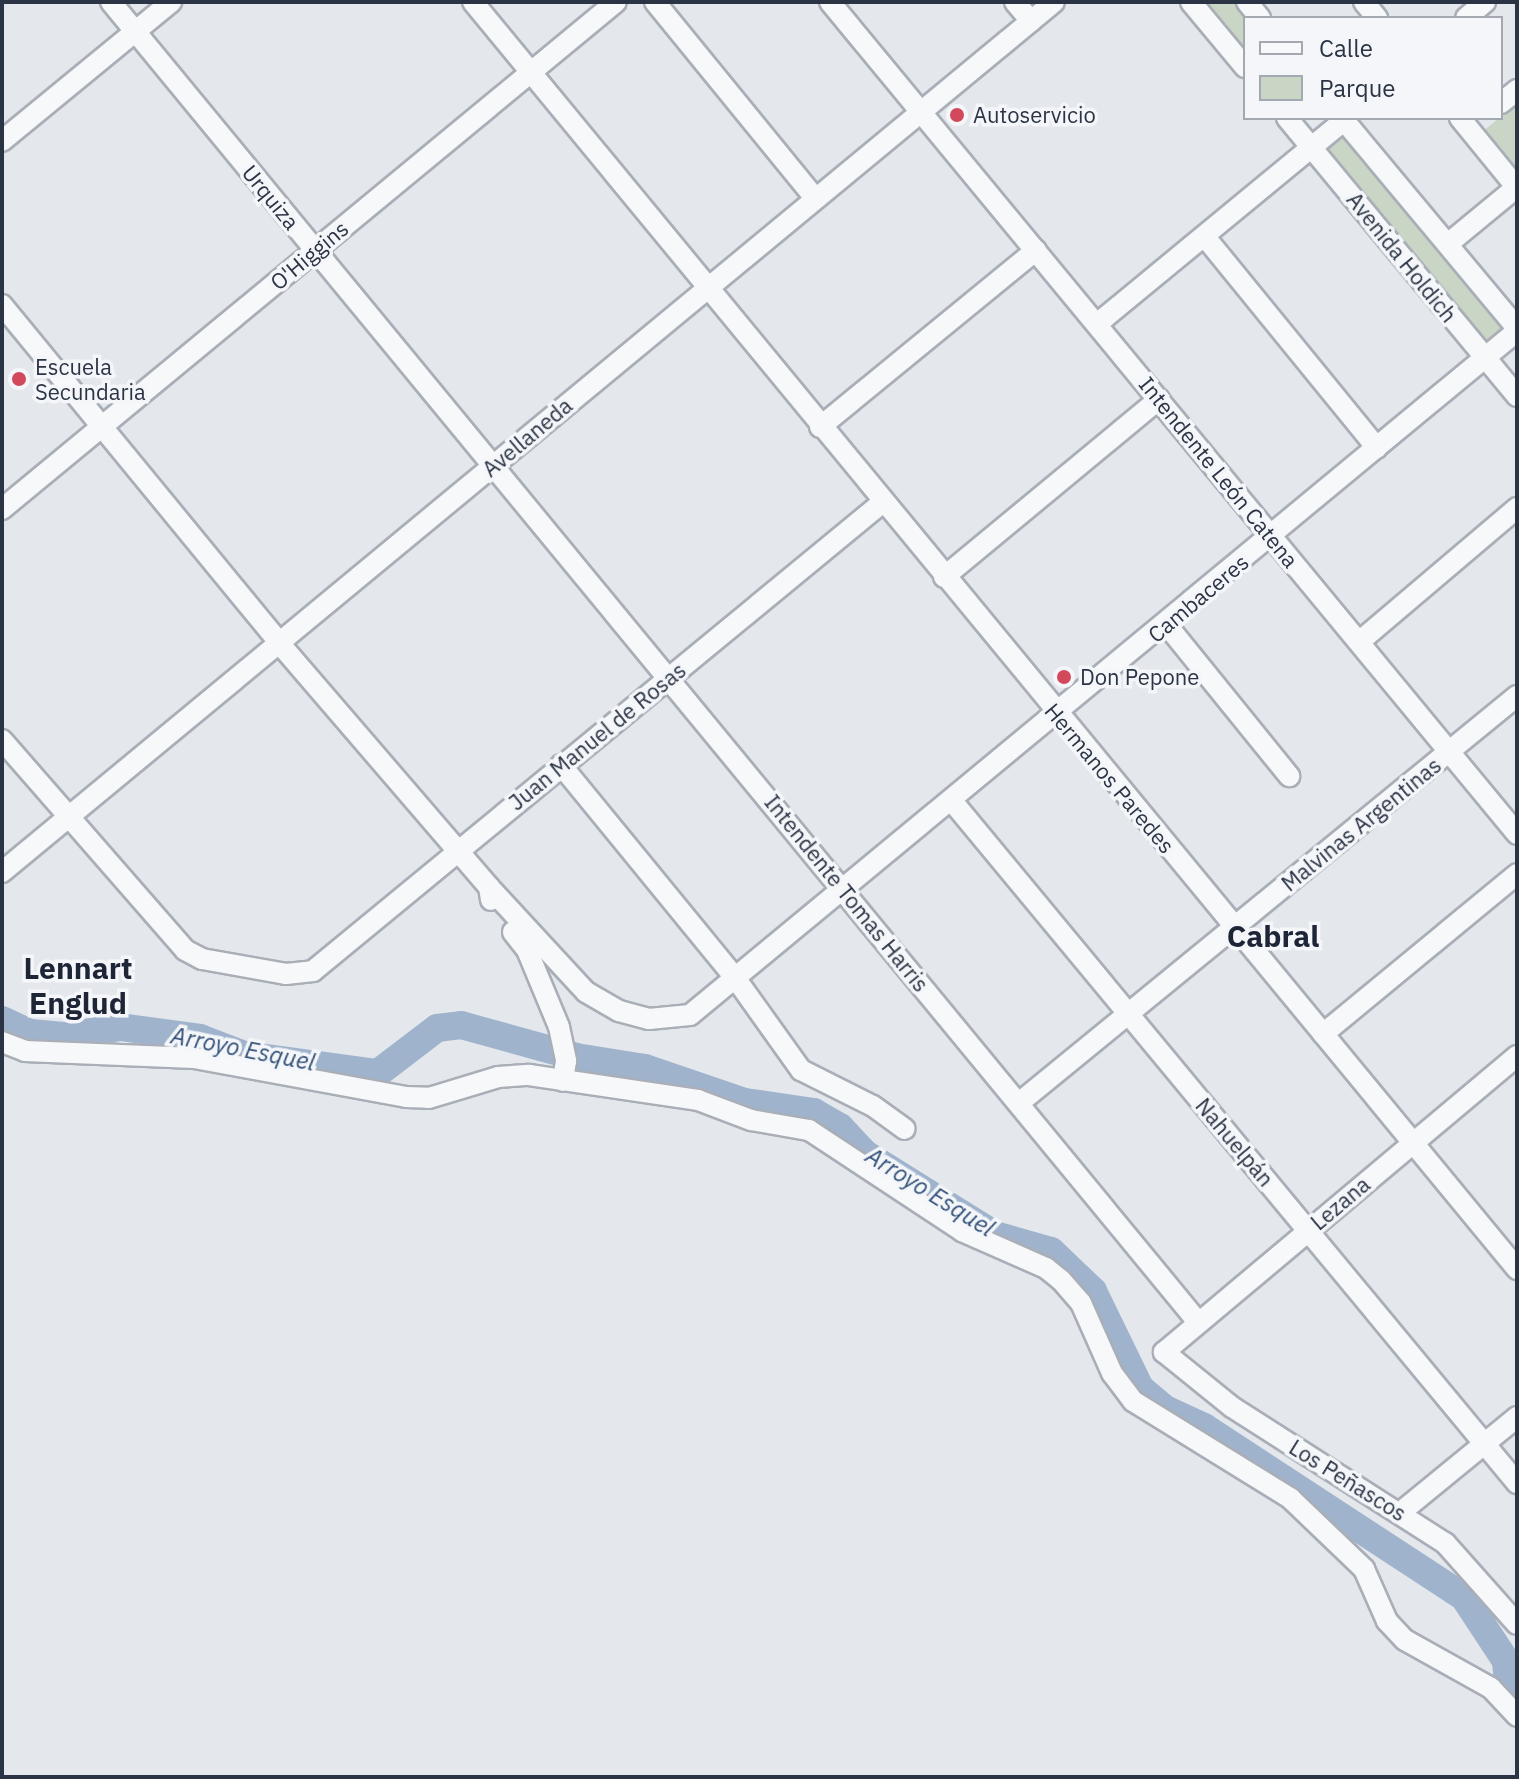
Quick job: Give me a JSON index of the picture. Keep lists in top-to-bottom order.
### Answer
{
  "streets": {
    "street": [
      "Urquiza",
      "O'Higgins",
      "Avenida Holdich",
      "Avellaneda",
      "Intendente León Catena",
      "Cambaceres",
      "Juan Manuel de Rosas",
      "Hermanos Paredes",
      "Malvinas Argentinas",
      "Intendente Tomas Harris",
      "Nahuelpán",
      "Lezana",
      "Los Peñascos"
    ]
  },
  "crossings": [
    ["Urquiza", "O'Higgins"],
    ["Urquiza", "Avellaneda"],
    ["Urquiza", "Intendente Tomas Harris"],
    ["O'Higgins", "Hermanos Paredes"],
    ["Avenida Holdich", "Cambaceres"],
    ["Avellaneda", "Intendente León Catena"],
    ["Avellaneda", "Juan Manuel de Rosas"],
    ["Avellaneda", "Hermanos Paredes"],
    ["Avellaneda", "Intendente Tomas Harris"],
    ["Intendente León Catena", "Cambaceres"],
    ["Intendente León Catena", "Malvinas Argentinas"],
    ["Cambaceres", "Hermanos Paredes"],
    ["Cambaceres", "Intendente Tomas Harris"],
    ["Cambaceres", "Nahuelpán"],
    ["Juan Manuel de Rosas", "Hermanos Paredes"],
    ["Juan Manuel de Rosas", "Intendente Tomas Harris"],
    ["Hermanos Paredes", "Malvinas Argentinas"],
    ["Hermanos Paredes", "Lezana"],
    ["Malvinas Argentinas", "Intendente Tomas Harris"],
    ["Malvinas Argentinas", "Nahuelpán"],
    ["Intendente Tomas Harris", "Lezana"],
    ["Nahuelpán", "Lezana"],
    ["Lezana", "Los Peñascos"]
  ],
  "districts": ["Cabral", "Lennart Englud"],
  "water": ["Arroyo Esquel"],
  "places": ["Autoservicio", "Escuela Secundaria", "Don Pepone"],
  "legend": ["Calle", "Parque"]
}
